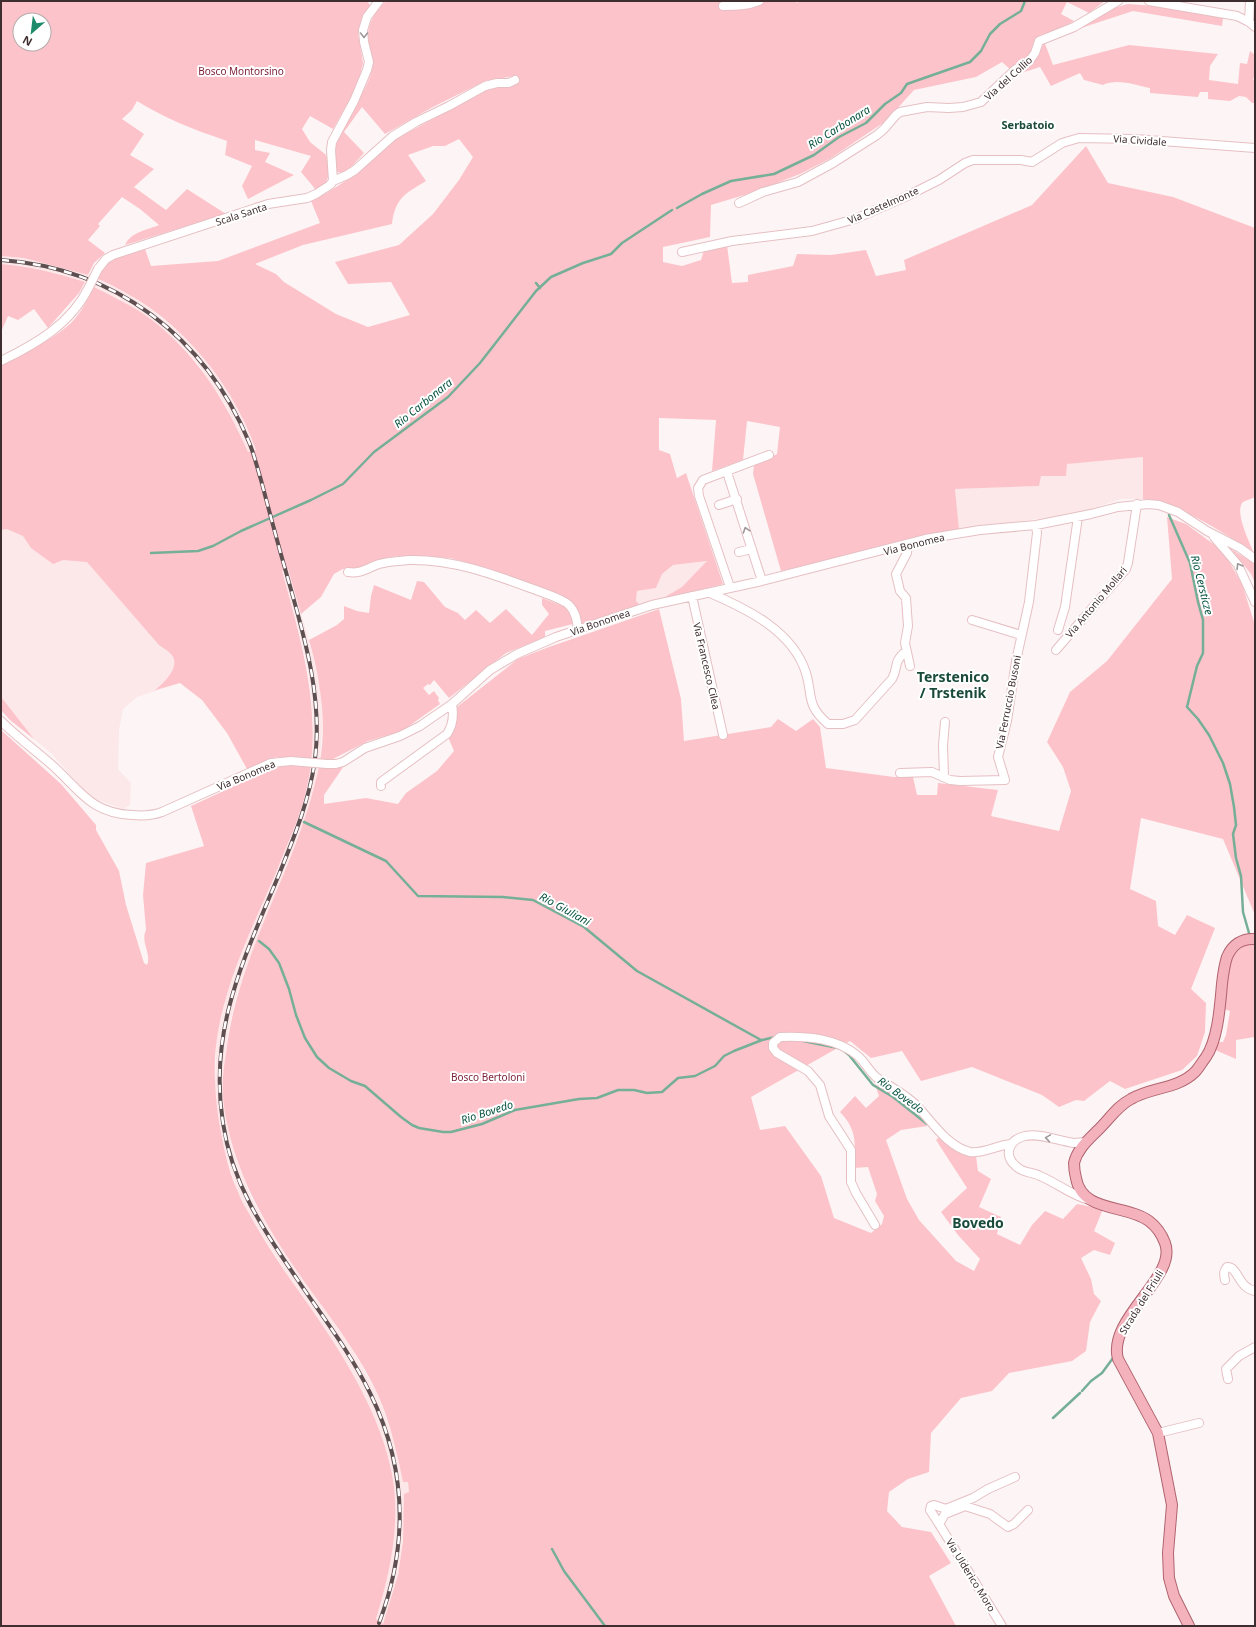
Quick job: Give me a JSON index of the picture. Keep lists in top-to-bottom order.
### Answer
{
  "streets": {
    "main road": ["Strada del Friuli"],
    "street": [
      "Via del Collio",
      "Via Cividale",
      "Via Castelmonte",
      "Scala Santa",
      "Via Bonomea",
      "Via Antonio Mollari",
      "Via Francesco Cilea",
      "Via Ferruccio Busoni",
      "Via Ulderico Moro"
    ]
  },
  "crossings": [
    ["Via Cividale", "Via Castelmonte"],
    ["Via Bonomea", "Via Antonio Mollari"],
    ["Via Bonomea", "Via Francesco Cilea"],
    ["Via Bonomea", "Via Ferruccio Busoni"]
  ],
  "districts": ["Serbatoio", "Terstenico / Trstenik", "Bovedo"],
  "water": [
    "Rio Carbonara",
    "Rio Cersticze",
    "Rio Giuliani",
    "Rio Bovedo"
  ],
  "parks": ["Bosco Montorsino", "Bosco Bertoloni"],
  "north": "bottom left"
}
